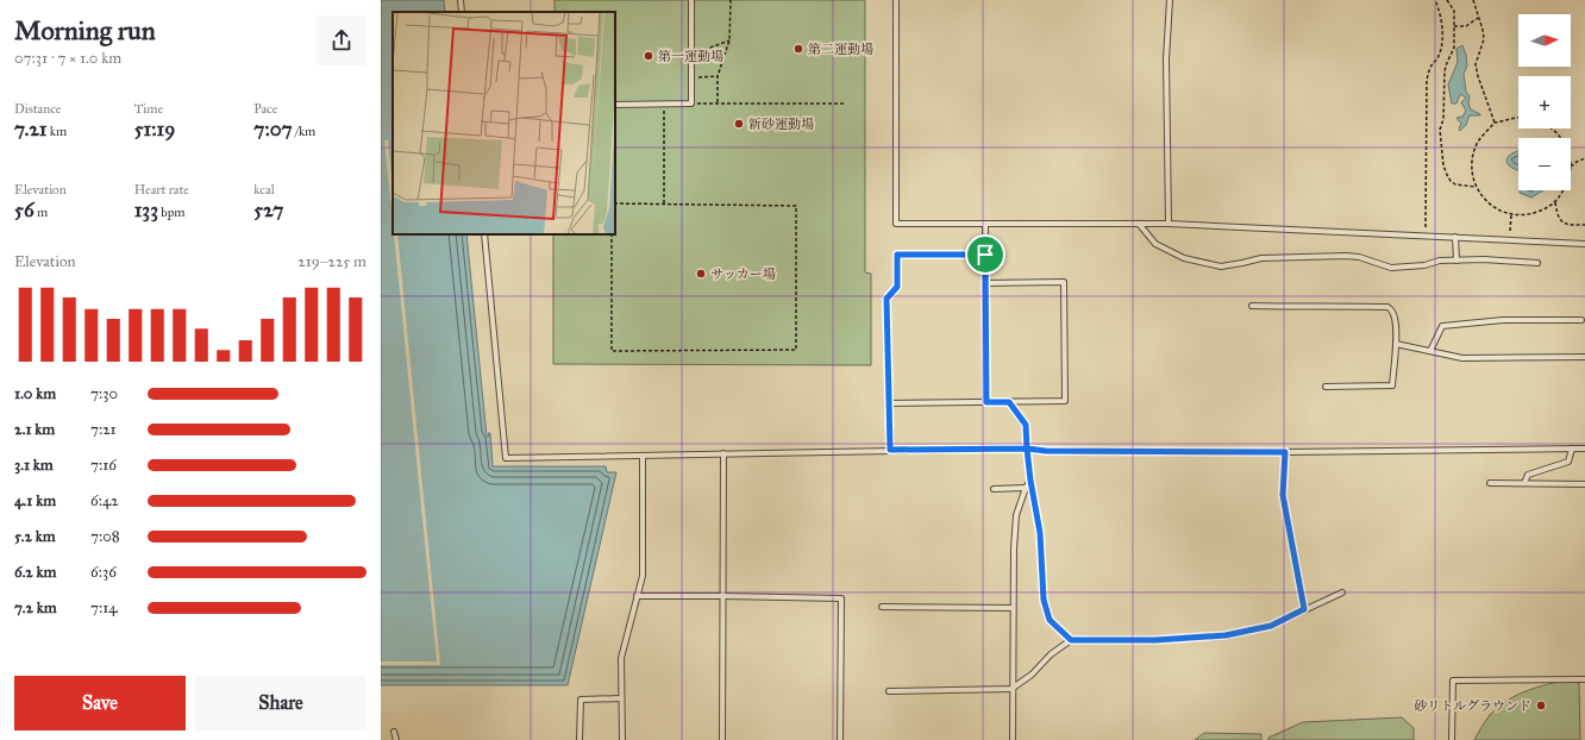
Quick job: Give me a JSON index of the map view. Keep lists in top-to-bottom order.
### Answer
{
  "places": [
    "第二運動場",
    "第一運動場",
    "新砂運動場",
    "サッカー場",
    "砂リトルグラウンド"
  ],
  "north": "right",
  "page": {
    "heading": ["Morning run", "07:31 · 7 × 1.0 km"],
    "map_buttons": ["+", "−"],
    "stats": [
      ["Distance", "7.21 km"],
      ["Time", "51:19"],
      ["Pace", "7:07 /km"],
      ["Elevation", "56 m"],
      ["Heart rate", "133 bpm"],
      ["kcal", "527"]
    ],
    "chart": ["Elevation", "219–225 m"],
    "list": [
      {
        "name": "1.0 km",
        "note": "7:30"
      },
      {
        "name": "2.1 km",
        "note": "7:21"
      },
      {
        "name": "3.1 km",
        "note": "7:16"
      },
      {
        "name": "4.1 km",
        "note": "6:42"
      },
      {
        "name": "5.2 km",
        "note": "7:08"
      },
      {
        "name": "6.2 km",
        "note": "6:36"
      },
      {
        "name": "7.2 km",
        "note": "7:14"
      }
    ],
    "buttons": ["Save", "Share"]
  }
}
